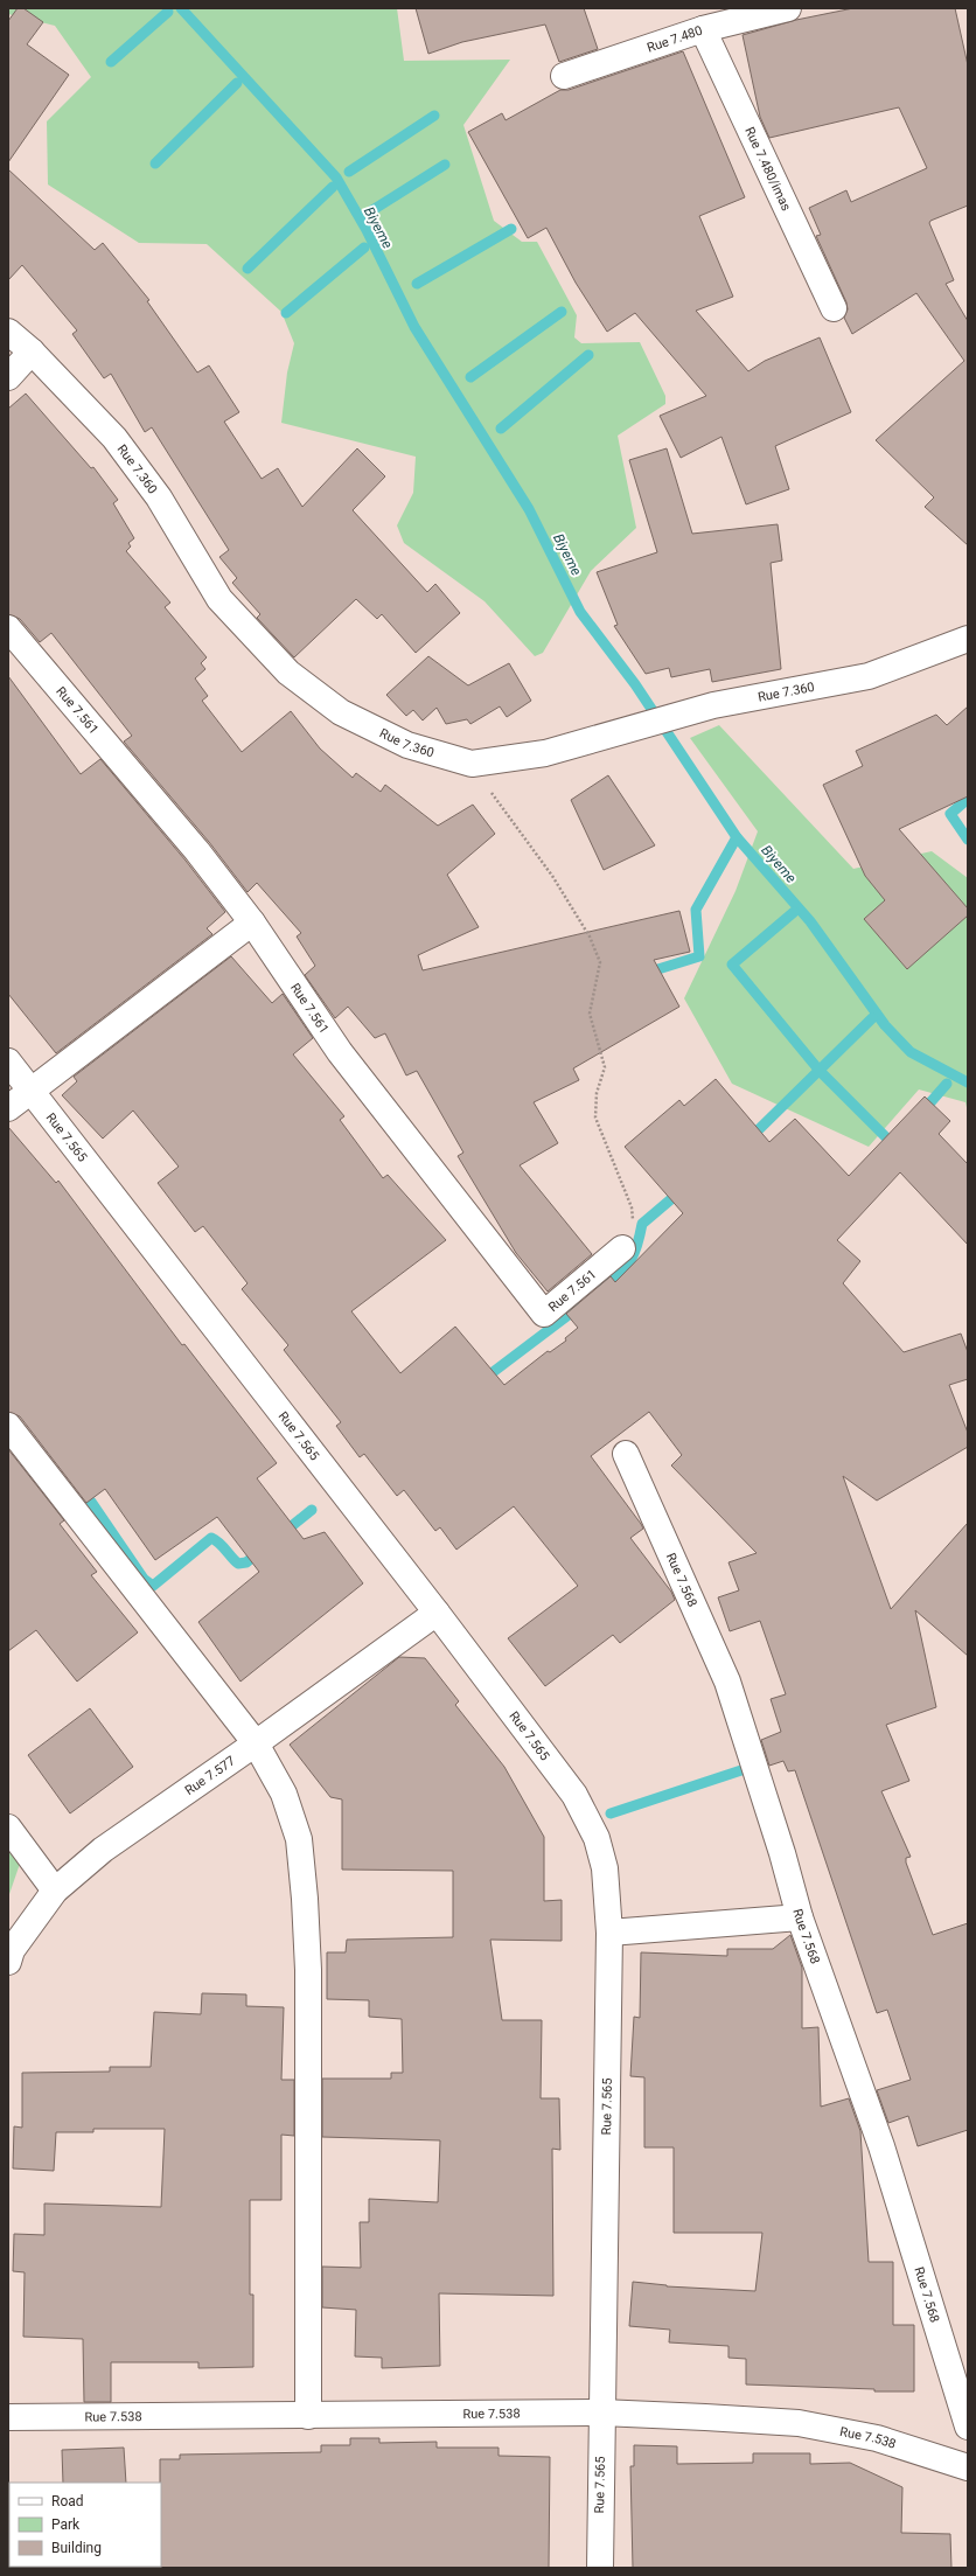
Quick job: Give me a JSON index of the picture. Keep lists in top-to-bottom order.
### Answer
{
  "streets": {
    "street": [
      "Rue 7.480",
      "Rue 7.480/imas",
      "Rue 7.360",
      "Rue 7.561",
      "Rue 7.565",
      "Rue 7.568",
      "Rue 7.577",
      "Rue 7.538"
    ]
  },
  "crossings": [
    ["Rue 7.480", "Rue 7.480/imas"],
    ["Rue 7.565", "Rue 7.577"],
    ["Rue 7.565", "Rue 7.538"]
  ],
  "water": ["Biyeme"],
  "legend": ["Road", "Park", "Building"]
}
